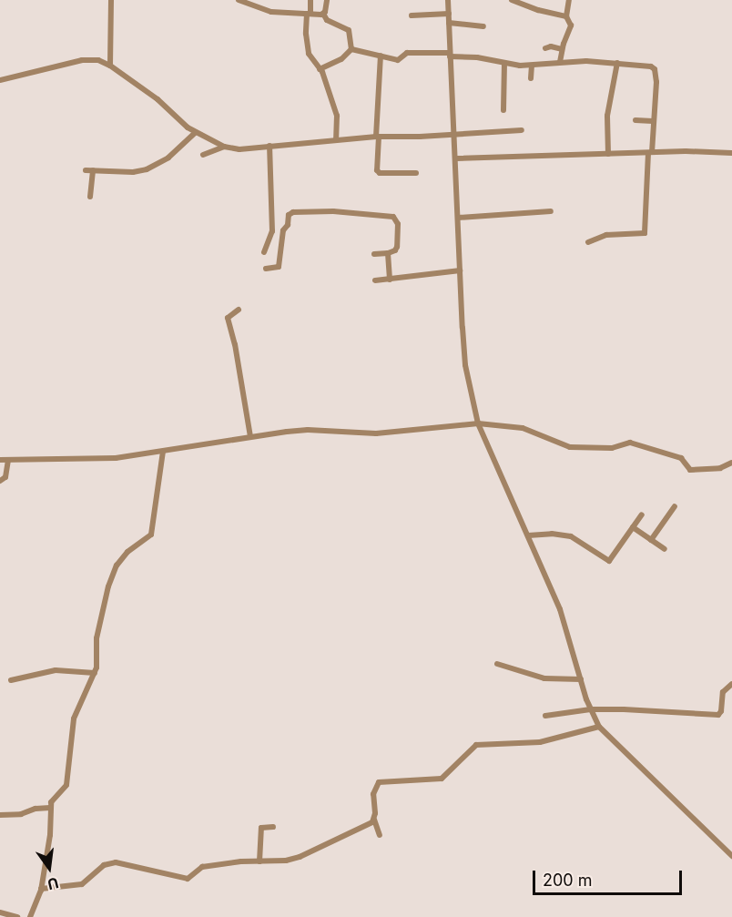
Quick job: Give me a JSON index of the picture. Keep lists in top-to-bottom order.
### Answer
{
  "scale_bar": "200 m",
  "north": "bottom"
}
